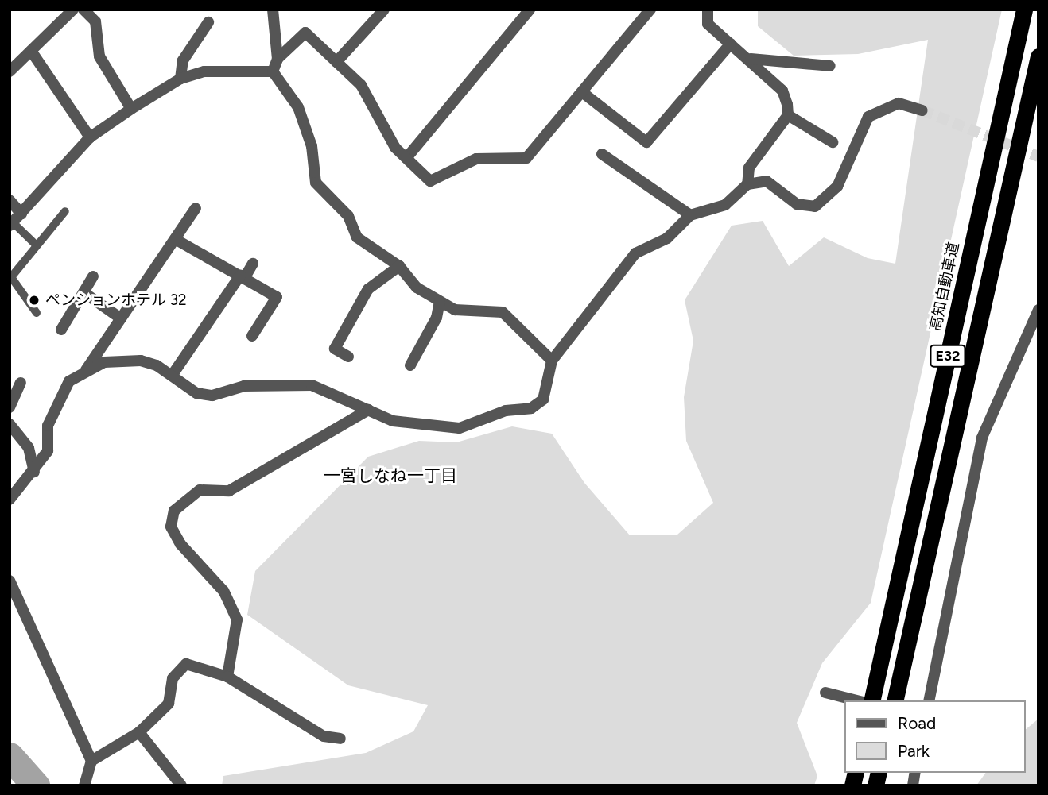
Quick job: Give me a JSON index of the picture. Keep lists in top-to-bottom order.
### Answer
{
  "streets": {
    "highway": ["高知自動車道", "E32"]
  },
  "districts": ["一宮しなね一丁目"],
  "places": ["ペンションホテル 32"],
  "legend": ["Road", "Park"]
}
